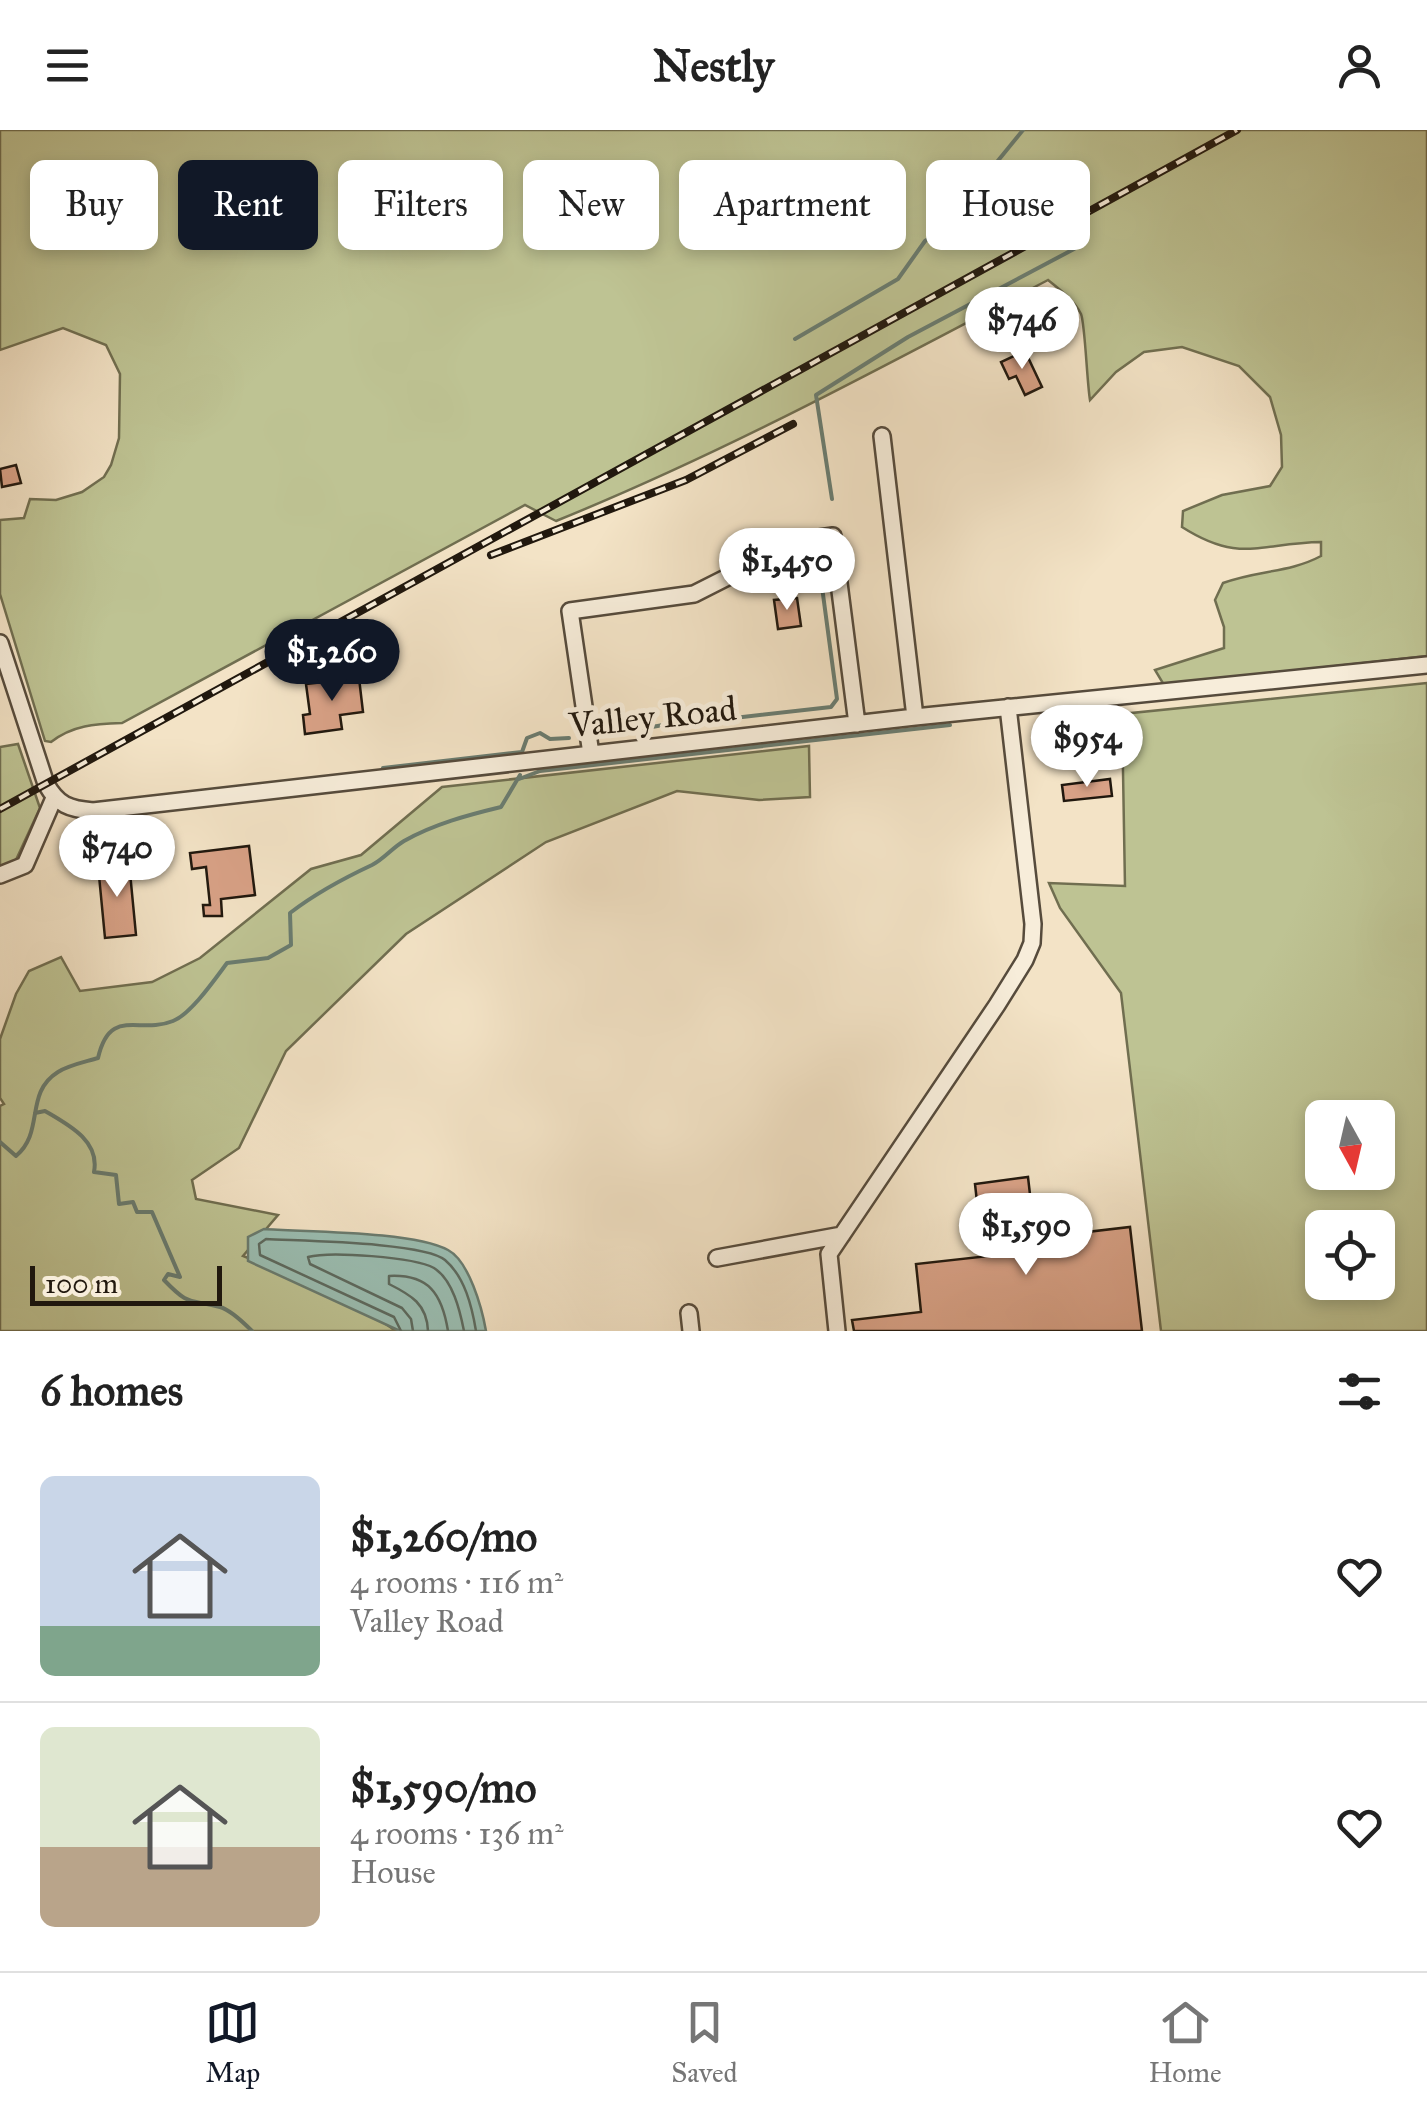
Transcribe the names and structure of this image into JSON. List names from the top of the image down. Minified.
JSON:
{"streets":{"street":["Valley Road"]},"scale_bar":"100 m","north":"bottom","page":{"header":"Nestly","chip":["Buy","Rent","Filters","New","Apartment","House"],"price":["$746","$1,450","$1,260","$954","$740","$1,590"],"scale":"100 m","heading":"6 homes","list":[{"name":"$1,260/mo","note":"4 rooms · 116 m² · Valley Road"},{"name":"$1,590/mo","note":"4 rooms · 136 m² · House"}],"tabs":["Map","Saved","Home"]}}
